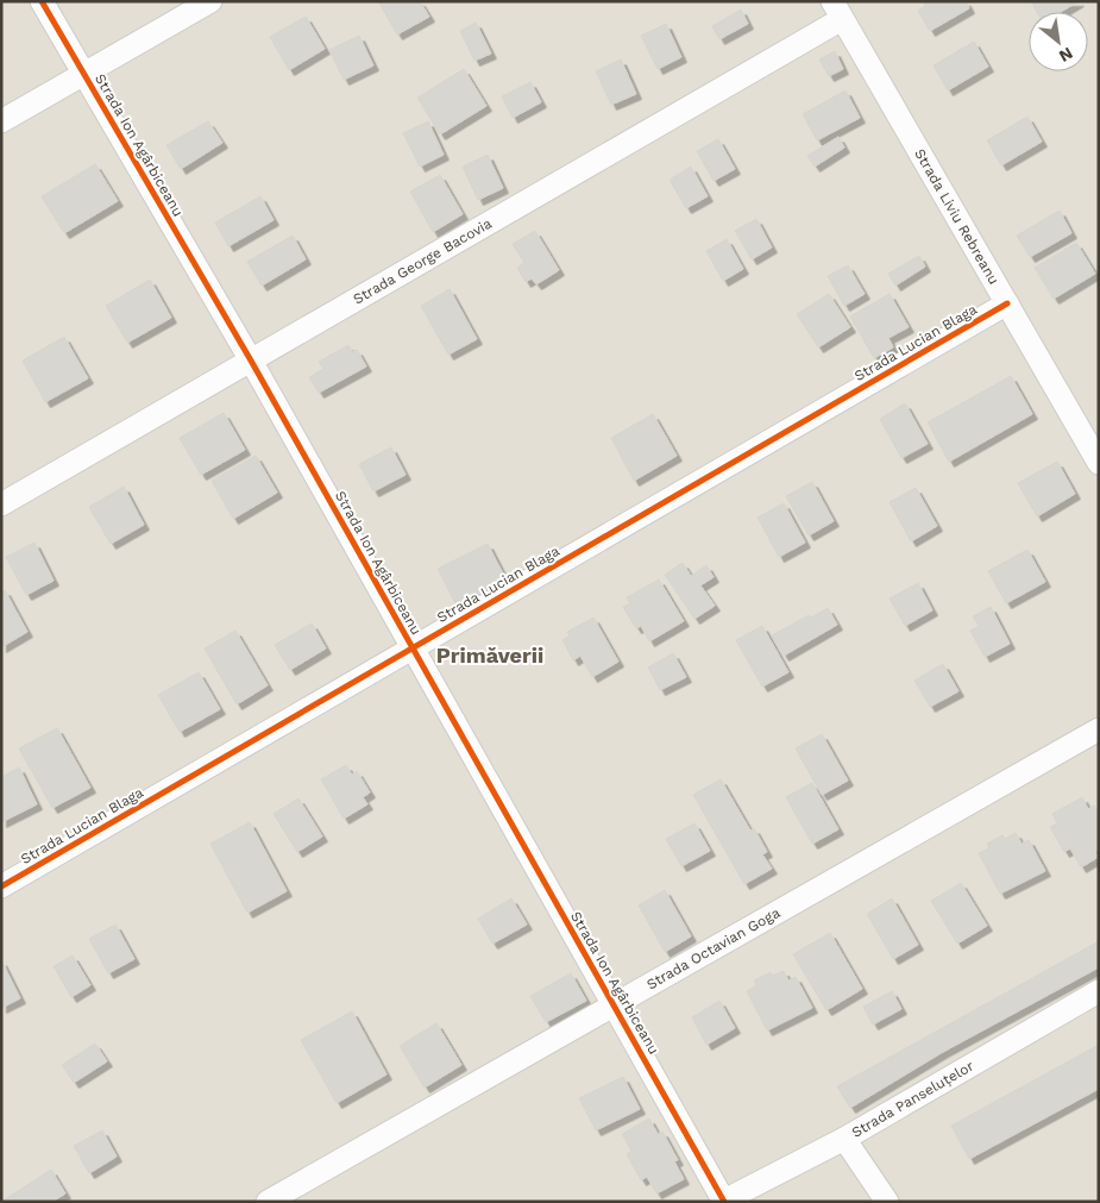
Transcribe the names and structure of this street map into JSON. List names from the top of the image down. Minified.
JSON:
{"streets":{"street":["Strada Ion Agârbiceanu","Strada Liviu Rebreanu","Strada George Bacovia","Strada Lucian Blaga","Strada Octavian Goga","Strada Panseluțelor"]},"crossings":[["Strada Ion Agârbiceanu","Strada George Bacovia"],["Strada Ion Agârbiceanu","Strada Lucian Blaga"],["Strada Ion Agârbiceanu","Strada Octavian Goga"],["Strada Ion Agârbiceanu","Strada Panseluțelor"],["Strada Liviu Rebreanu","Strada George Bacovia"],["Strada Liviu Rebreanu","Strada Lucian Blaga"]],"districts":["Primăverii"],"north":"bottom right"}
